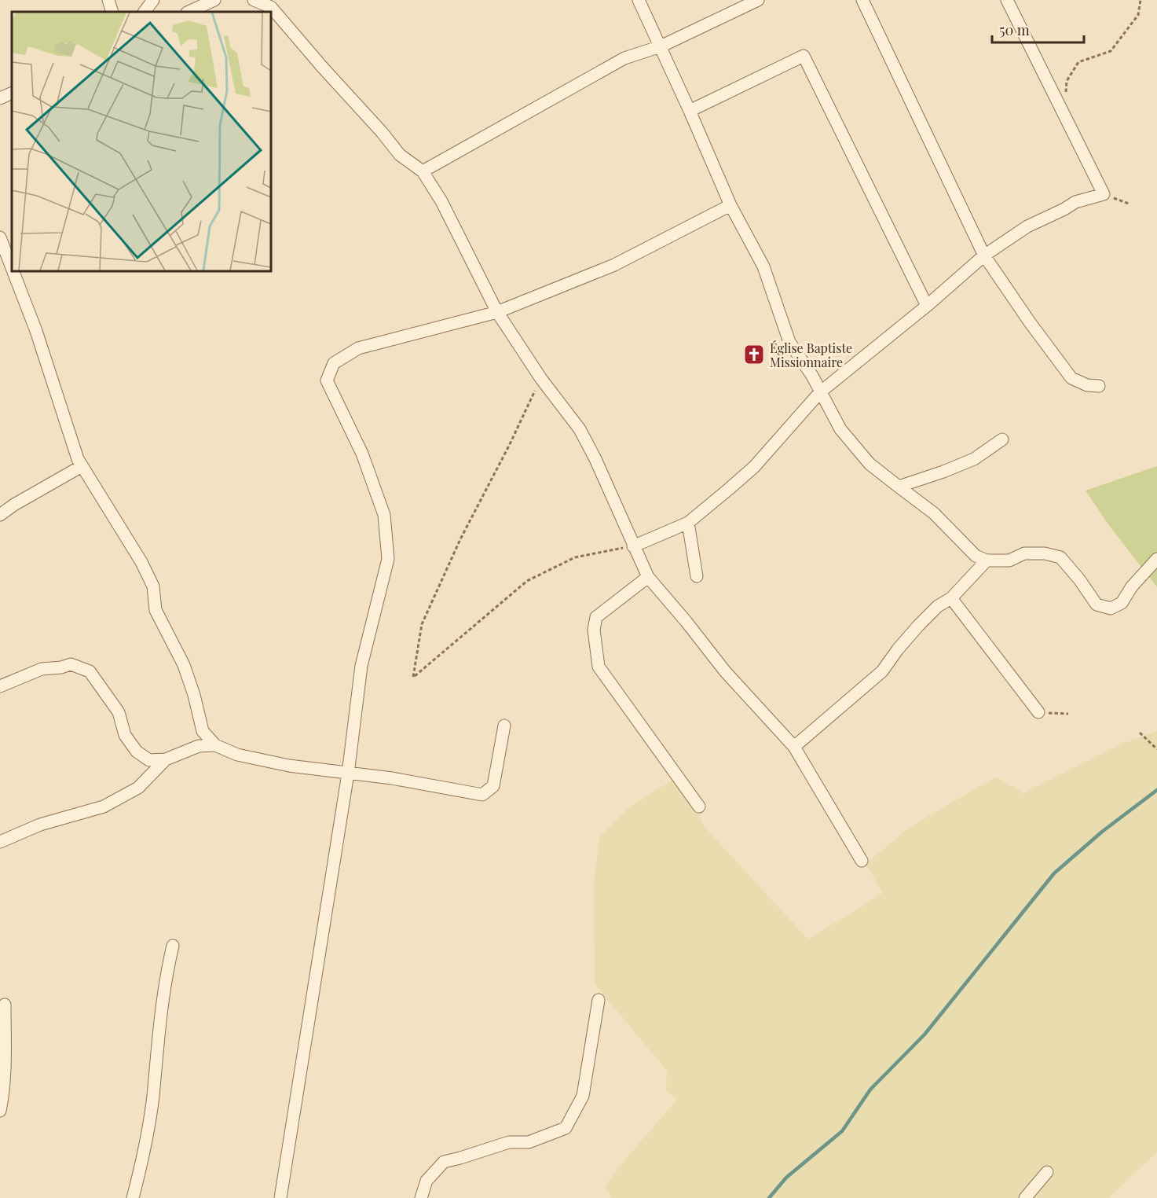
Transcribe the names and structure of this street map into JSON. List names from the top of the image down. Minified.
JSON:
{"places":{"church":["Église Baptiste Missionnaire"]},"scale_bar":"50 m"}
